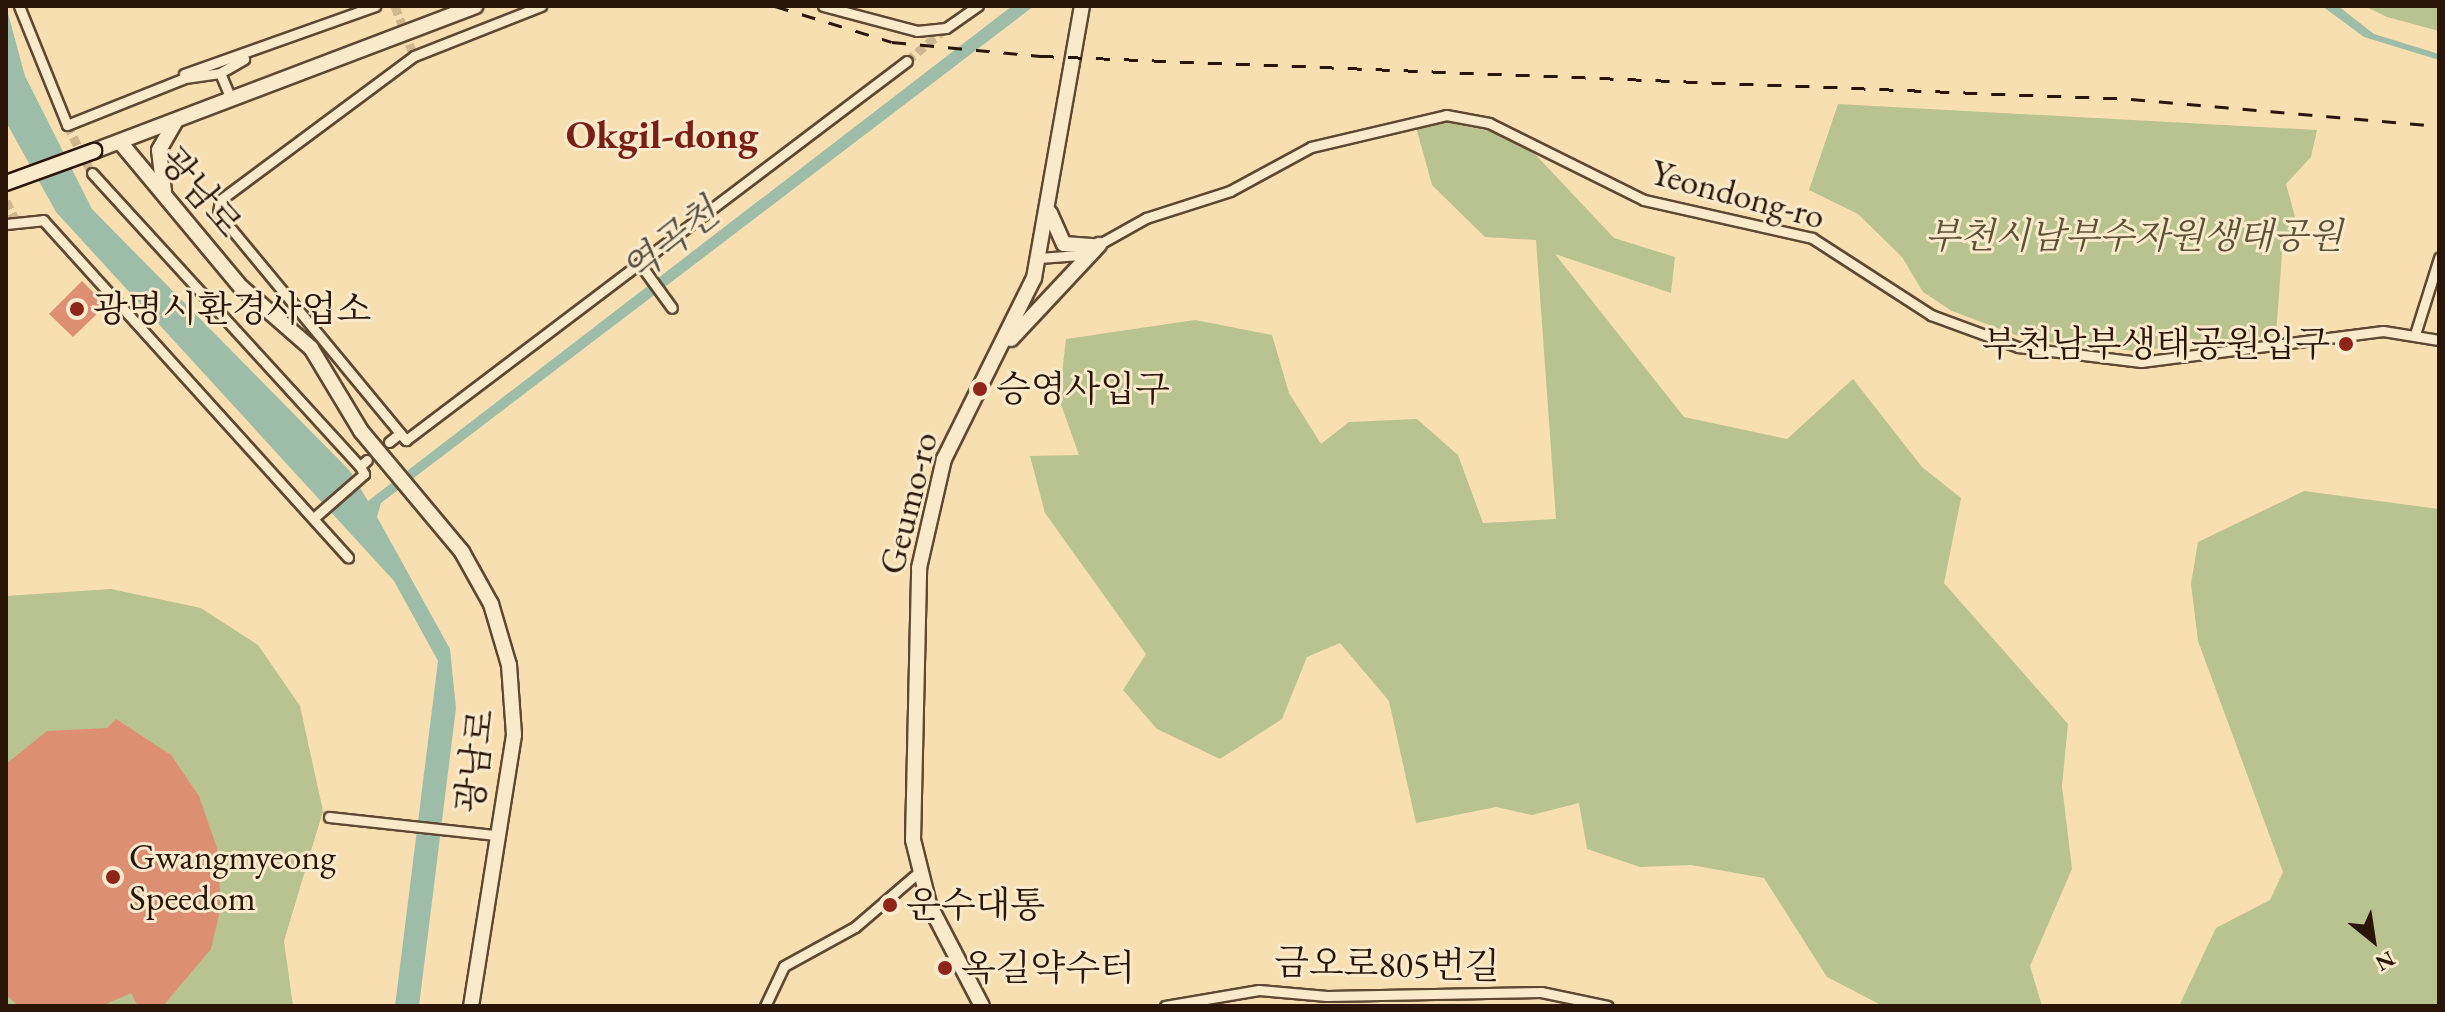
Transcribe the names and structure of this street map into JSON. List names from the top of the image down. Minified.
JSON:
{"streets":{"main road":["광남로","Geumo-ro"],"street":["Yeondong-ro","금오로805번길"]},"crossings":[["Yeondong-ro","Geumo-ro"]],"districts":["Okgil-dong"],"water":["역곡천"],"parks":["부천시남부수자원생태공원"],"places":["광명시환경사업소","부천남부생태공원입구","승영사입구","Gwangmyeong Speedom","운수대통","옥길약수터"],"north":"bottom right"}
